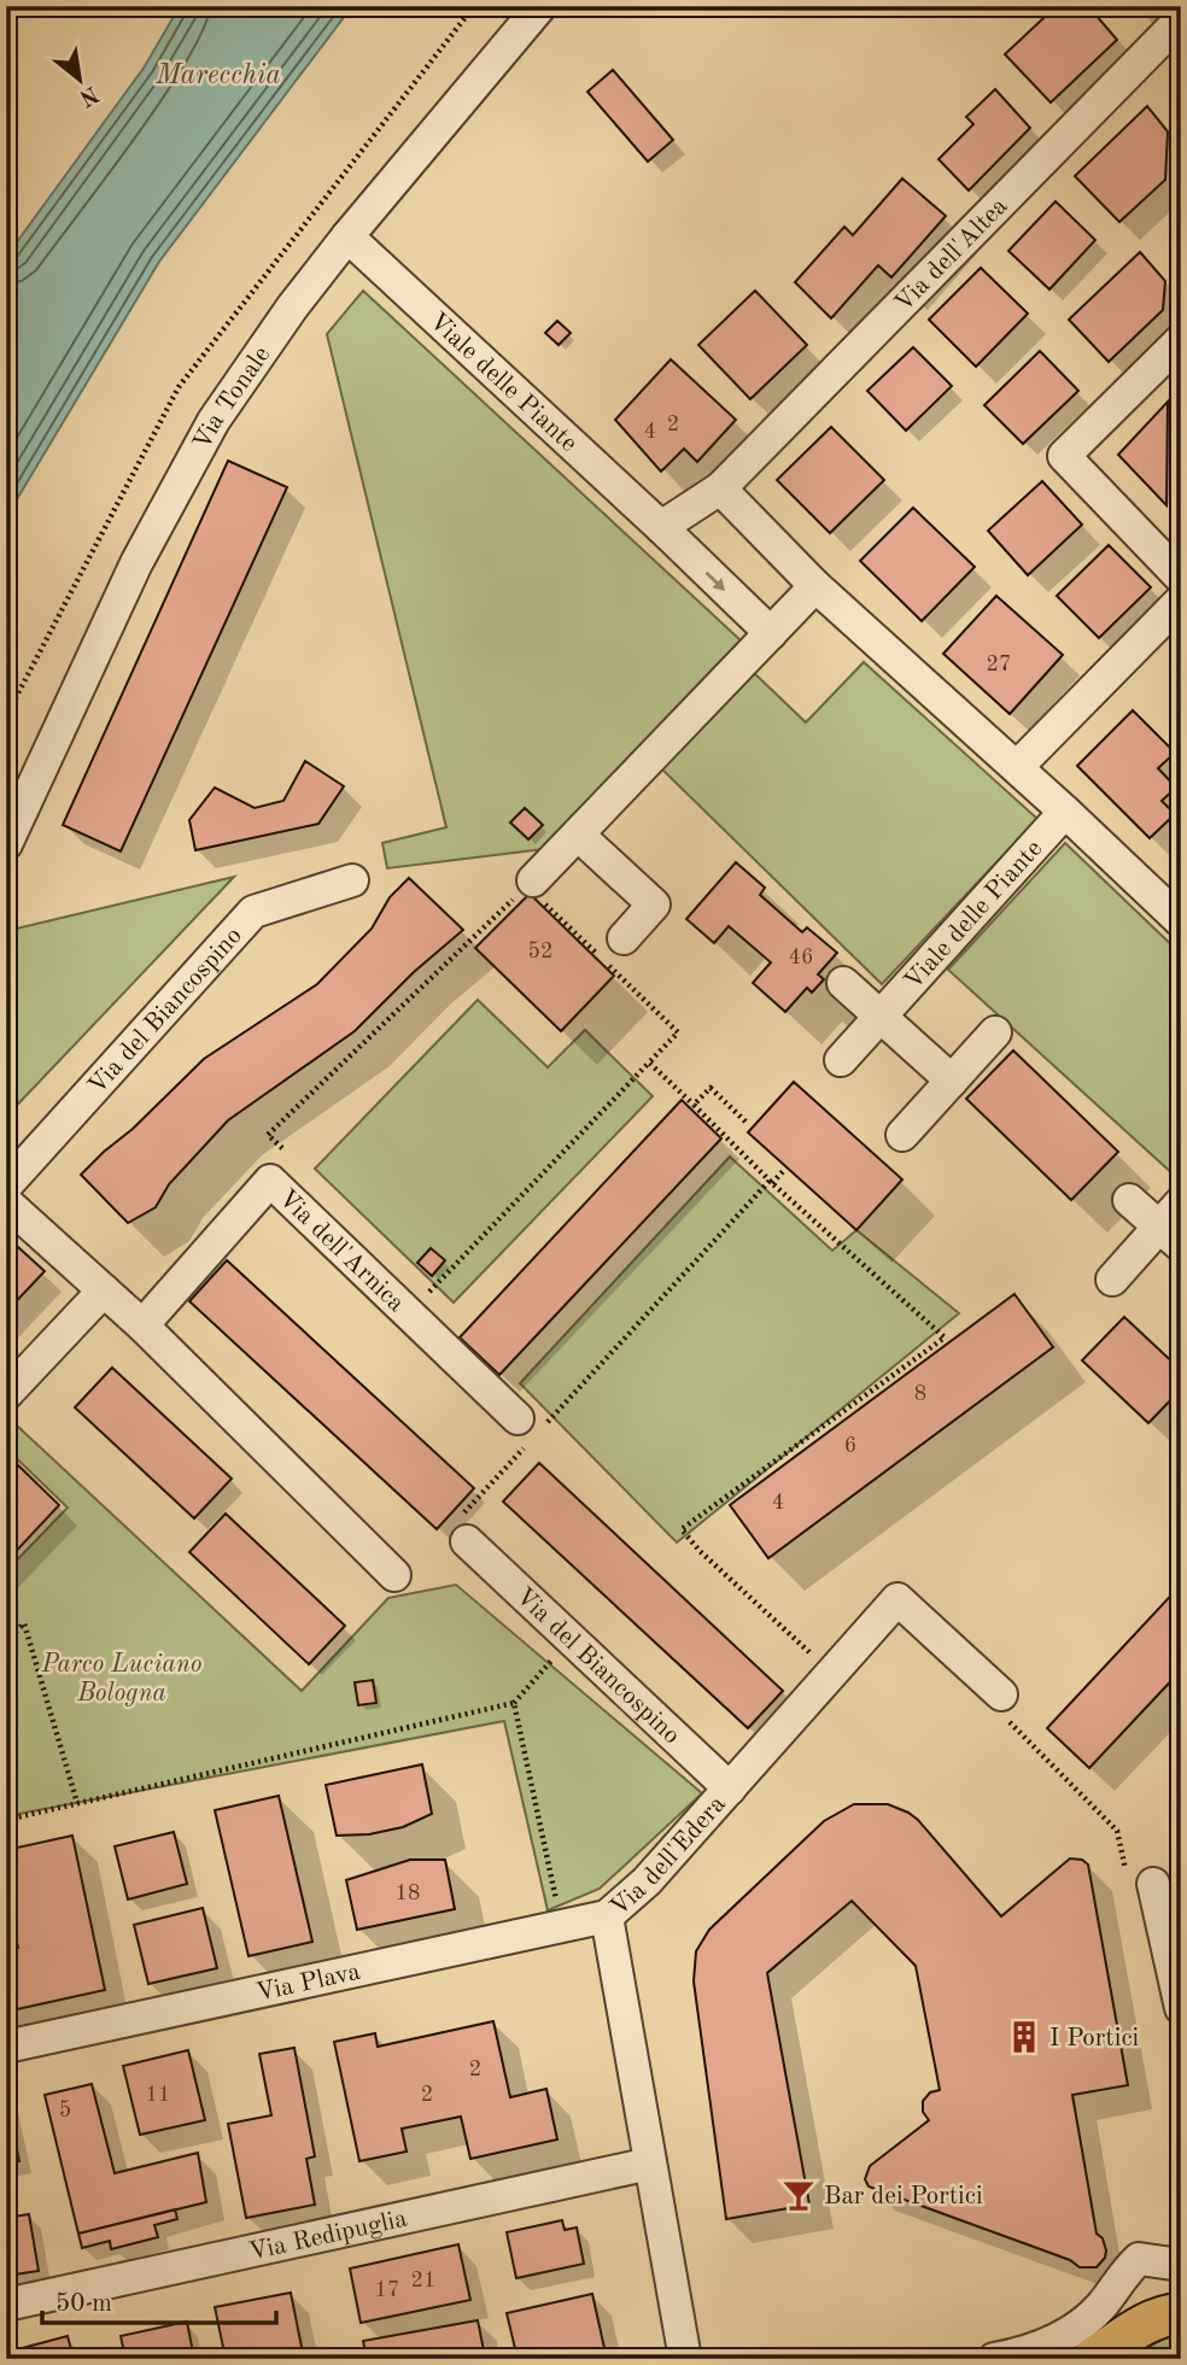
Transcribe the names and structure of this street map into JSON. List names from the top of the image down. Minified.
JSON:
{"streets":{"street":["Via dell'Altea","Viale delle Piante","Via Tonale","Via del Biancospino","Via dell'Arnica","Via dell'Edera","Via Plava","Via Redipuglia"]},"crossings":[["Viale delle Piante","Via Tonale"],["Via del Biancospino","Via dell'Edera"],["Via dell'Edera","Via Plava"],["Via dell'Edera","Via Redipuglia"]],"water":["Marecchia"],"parks":["Parco Luciano Bologna"],"places":{"building":["I Portici"],"bar":["Bar dei Portici"]},"house_numbers":["2","4","27","52","46","8","6","4","18","2","11","2","5","21","17"],"scale_bar":"50 m","north":"bottom right"}
